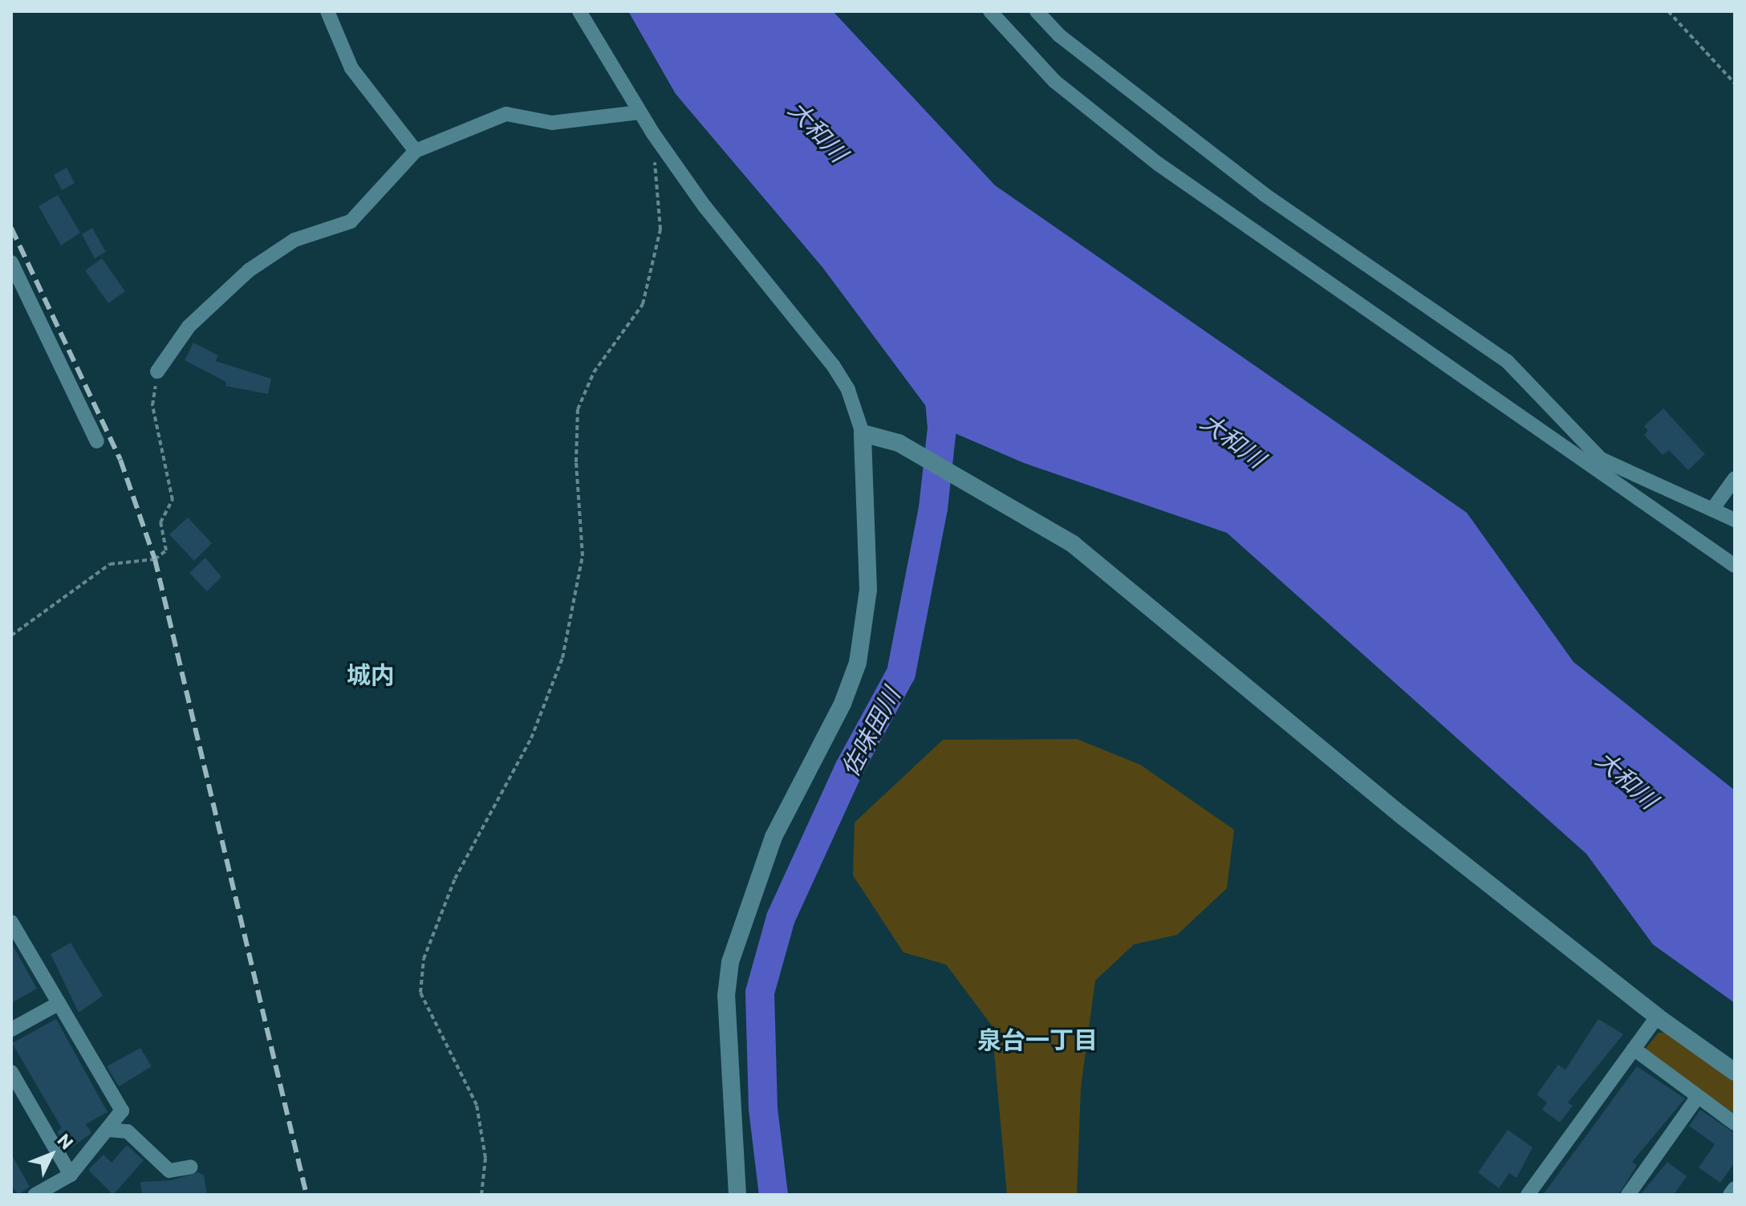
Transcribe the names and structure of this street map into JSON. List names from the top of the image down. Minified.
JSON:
{"districts":["城内","泉台一丁目"],"water":["大和川","佐味田川"],"north":"top right"}
